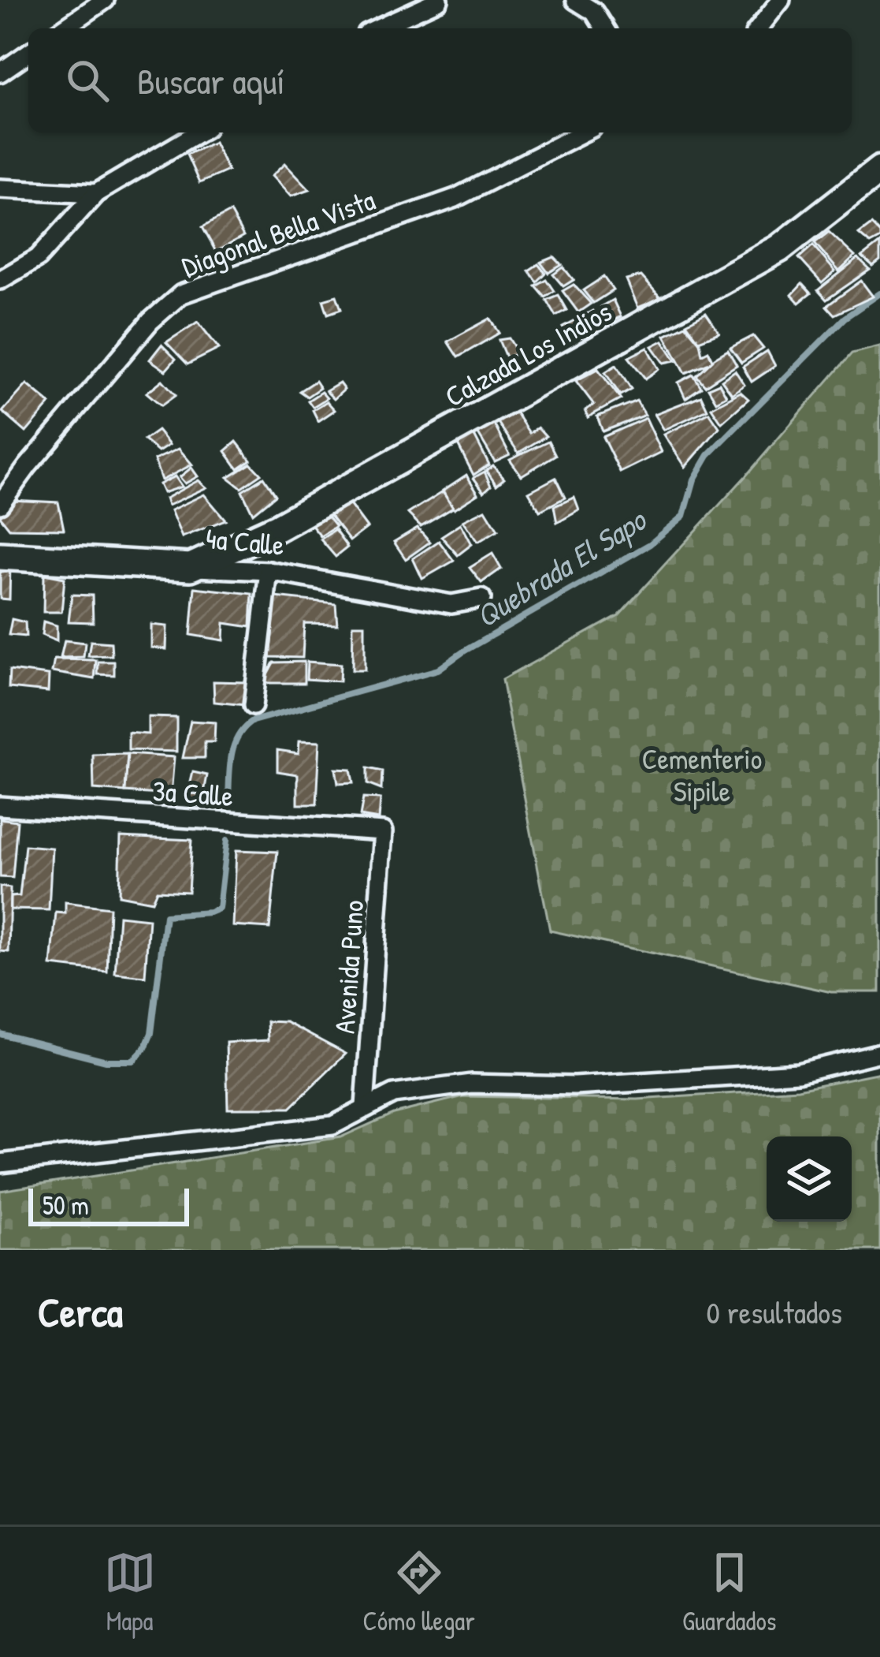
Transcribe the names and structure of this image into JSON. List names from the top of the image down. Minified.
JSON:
{"streets":{"street":["Diagonal Bella Vista","Calzada Los Indios","4a Calle","3a Calle","Avenida Puno"]},"crossings":[["Calzada Los Indios","4a Calle"],["3a Calle","Avenida Puno"]],"water":["Quebrada El Sapo"],"parks":["Cementerio Sipile"],"scale_bar":"50 m","page":{"search":"Buscar aquí","scale":"50 m","heading":["Cerca","0 resultados"],"nav":["Mapa","Cómo llegar","Guardados"]}}
